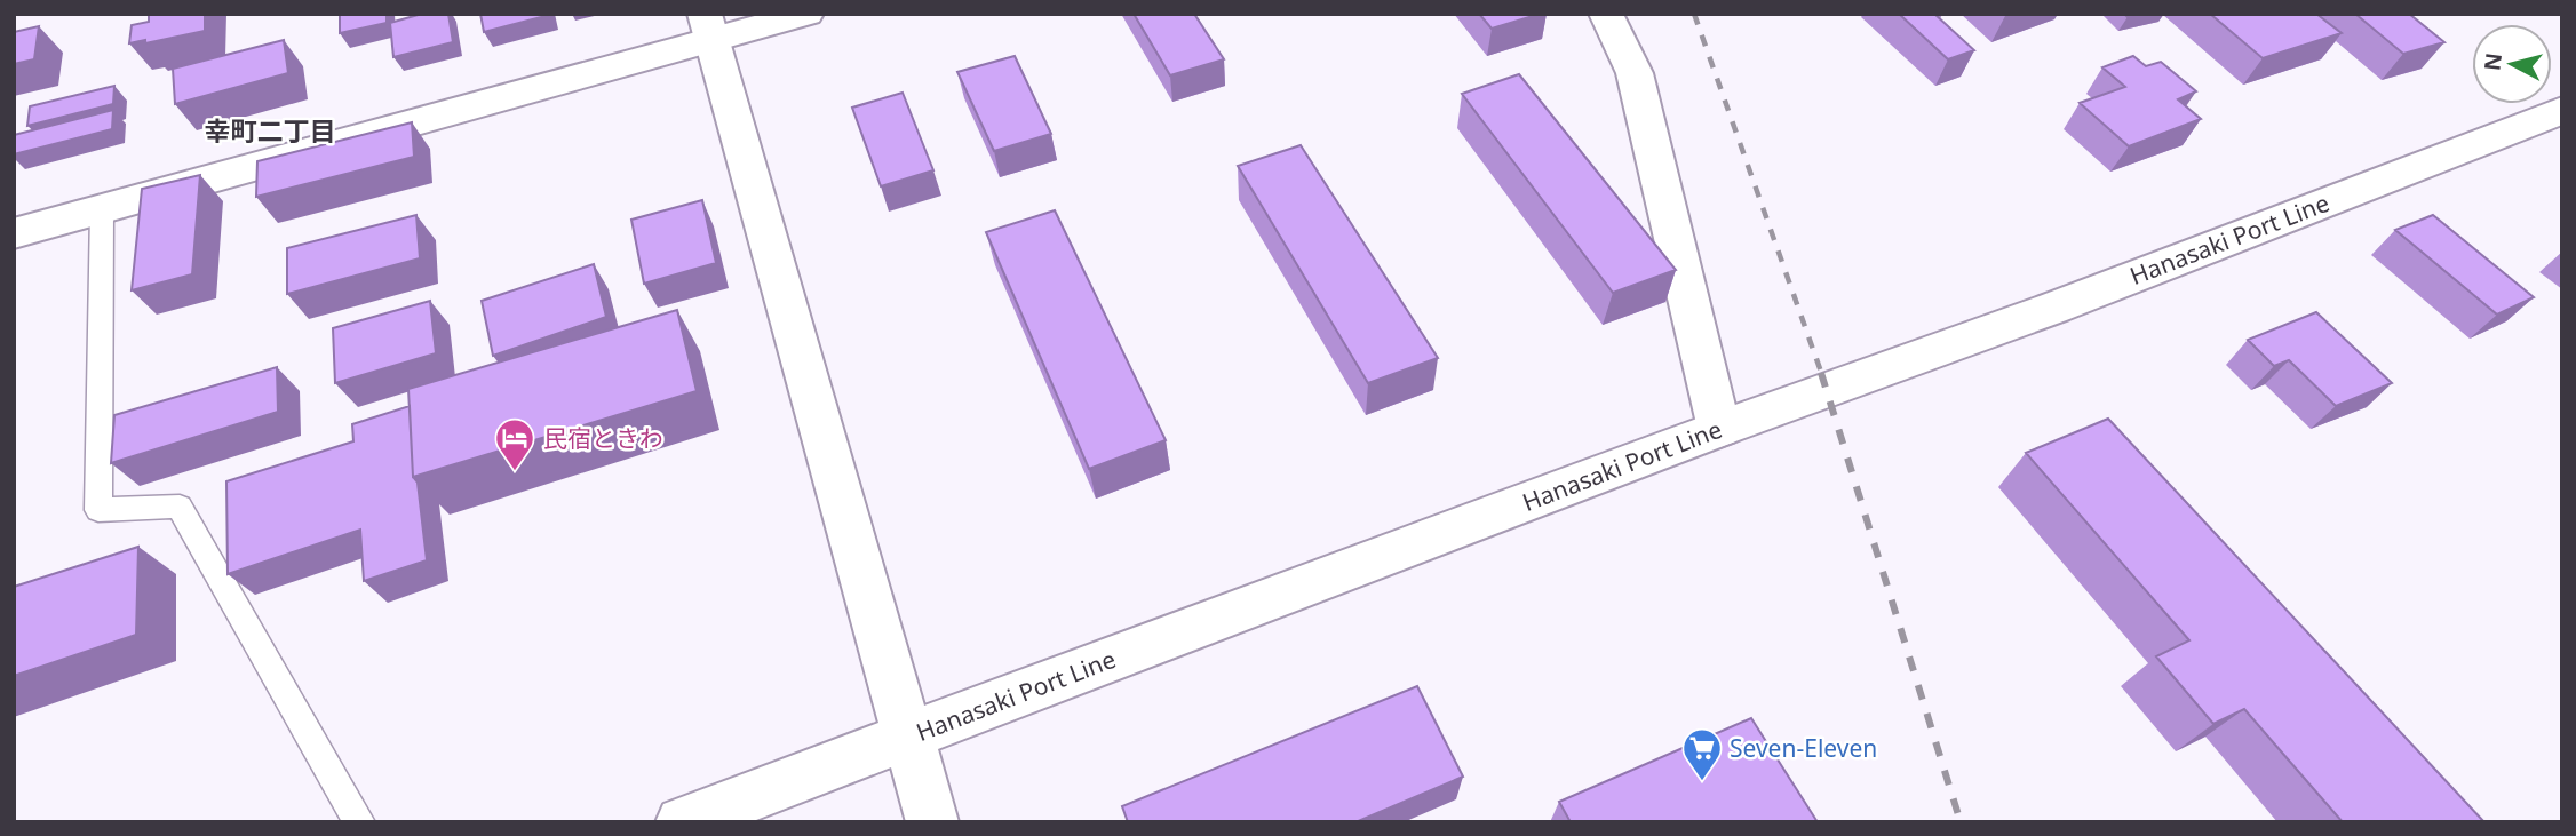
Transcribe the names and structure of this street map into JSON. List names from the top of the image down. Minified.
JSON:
{"streets":{"street":["Hanasaki Port Line"]},"districts":["幸町二丁目"],"places":{"hotel":["民宿ときわ"],"supermarket":["Seven-Eleven"]},"north":"left"}
